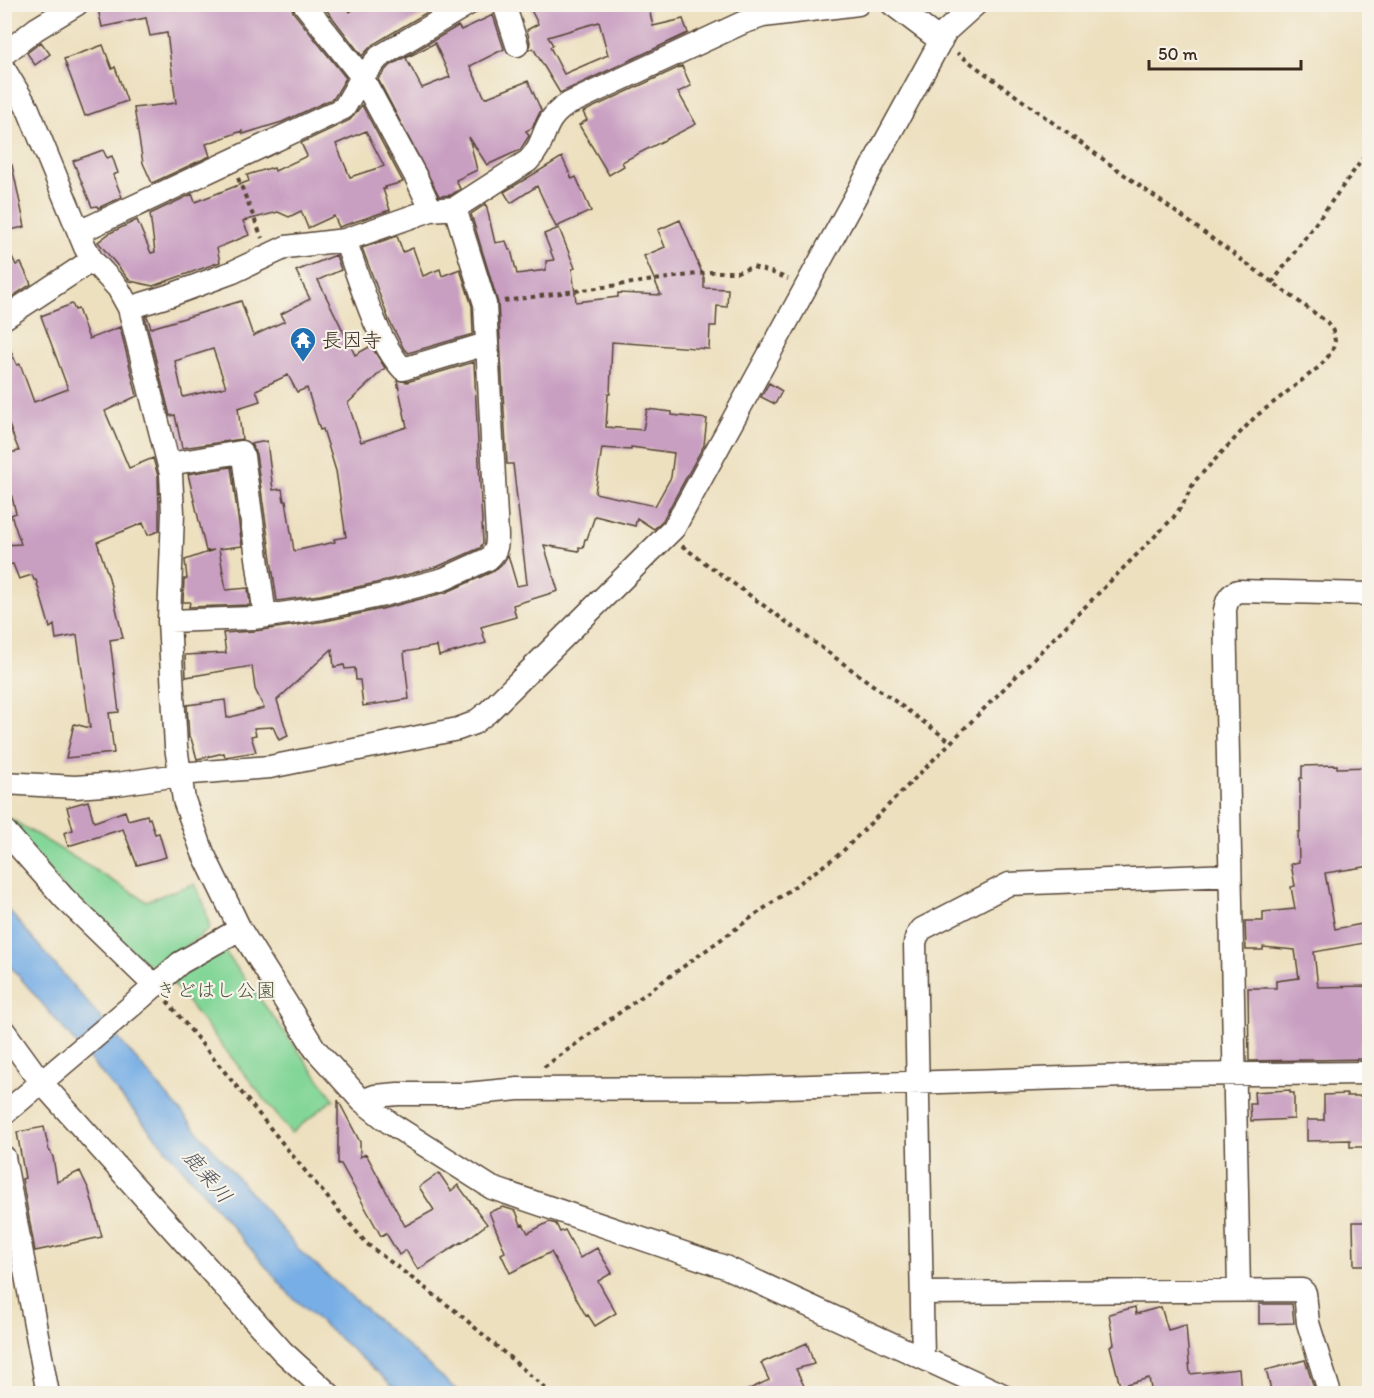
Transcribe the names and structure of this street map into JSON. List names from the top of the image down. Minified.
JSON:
{"water":["鹿乗川"],"parks":["きどはし公園"],"places":{"temple":["長因寺"]},"scale_bar":"50 m"}
